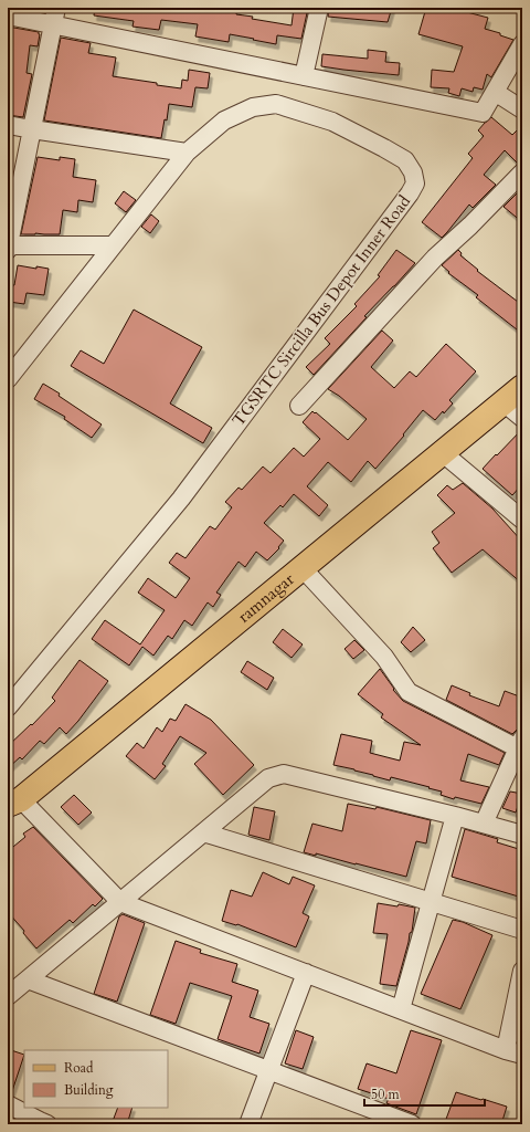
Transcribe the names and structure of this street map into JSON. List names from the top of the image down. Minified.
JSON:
{"streets":{"main road":["ramnagar"],"street":["TGSRTC Sircilla Bus Depot Inner Road"]},"legend":["Road","Building"],"scale_bar":"50 m"}
